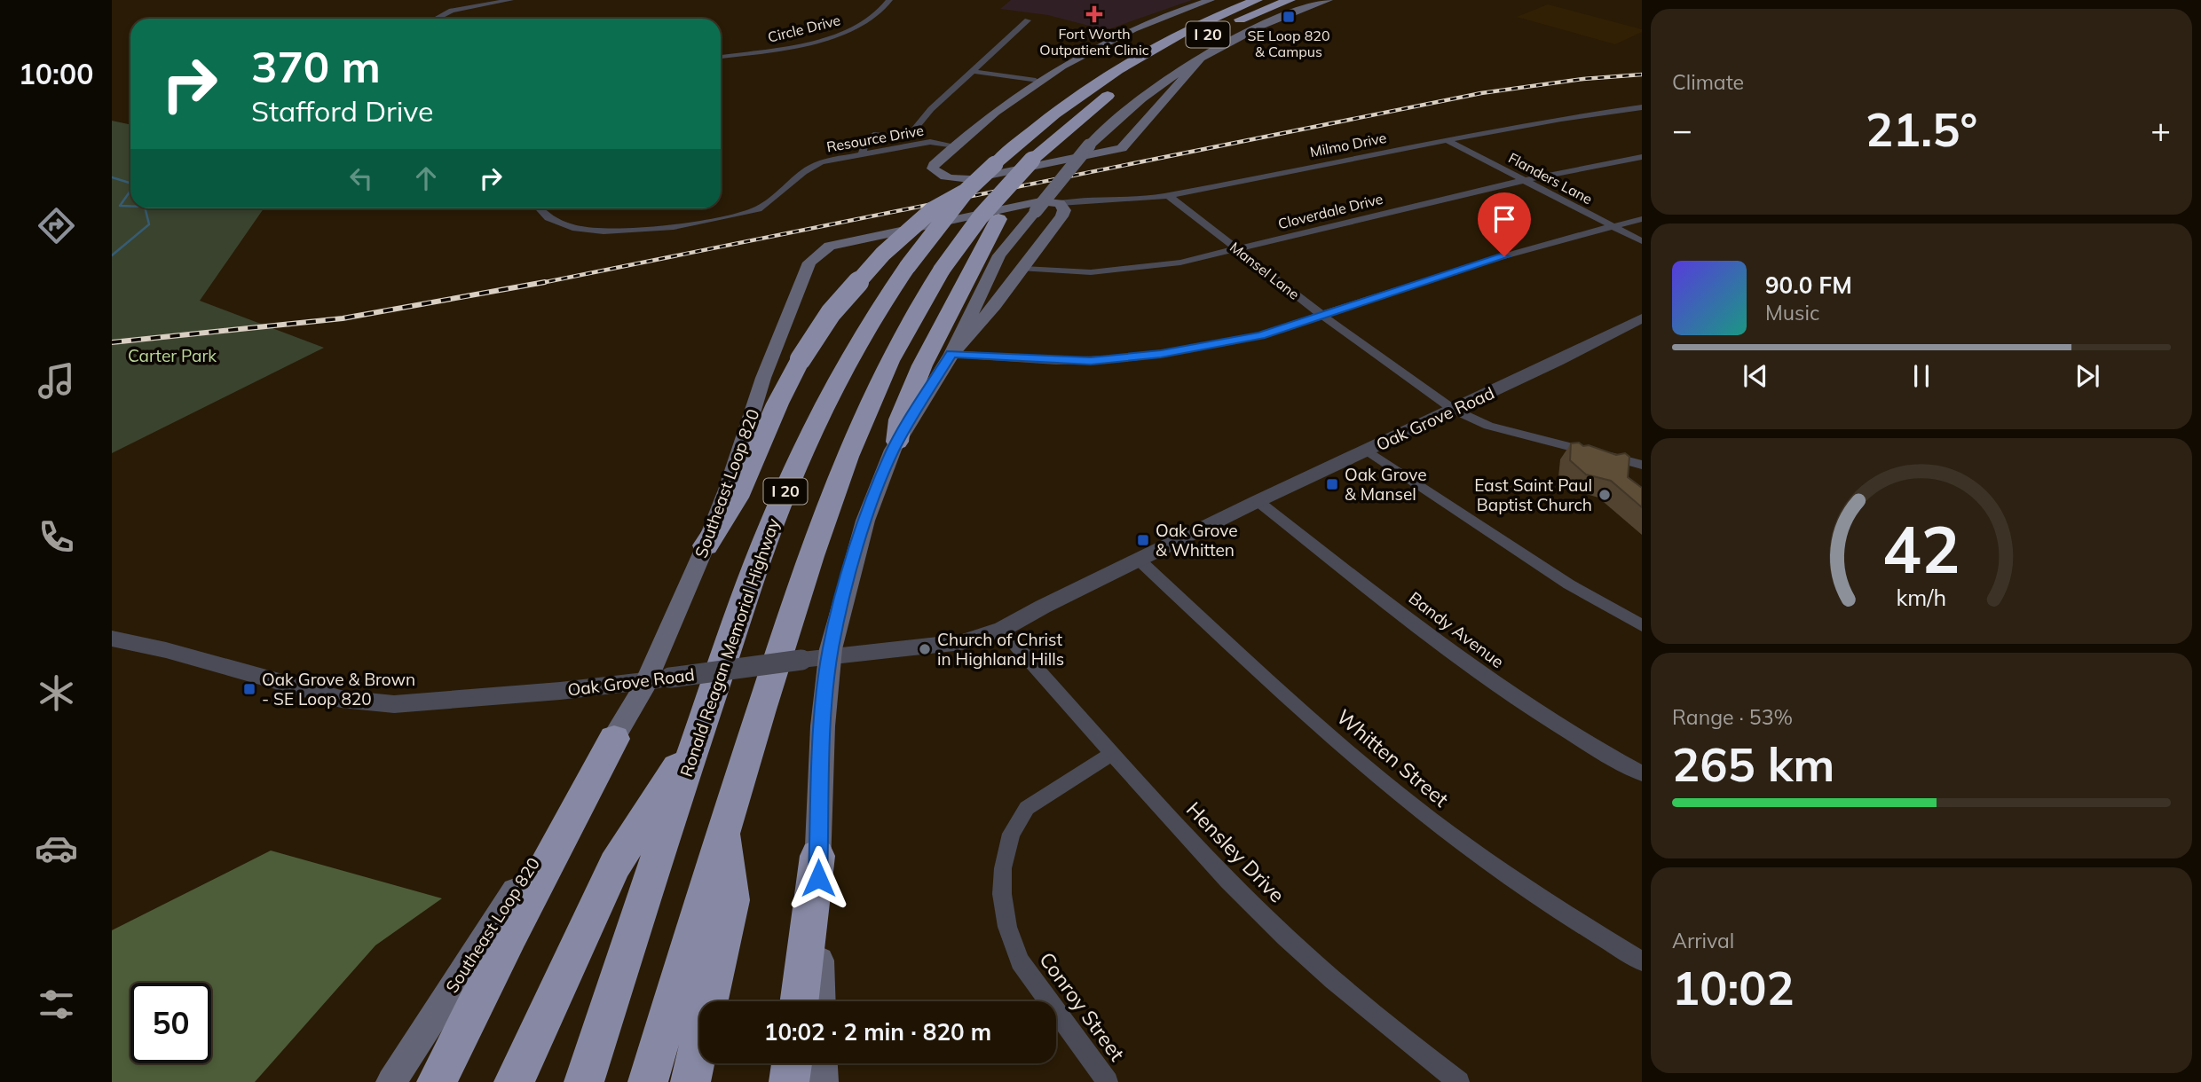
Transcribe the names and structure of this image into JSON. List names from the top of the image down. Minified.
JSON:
{"streets":{"highway":["I 20","Ronald Reagan Memorial Highway"],"main road":["Southeast Loop 820"],"street":["Circle Drive","Resource Drive","Milmo Drive","Flanders Lane","Cloverdale Drive","Mansel Lane","Oak Grove Road","Bandy Avenue","Whitten Street","Hensley Drive","Conroy Street"]},"crossings":[["Milmo Drive","Flanders Lane"],["Milmo Drive","Mansel Lane"],["Milmo Drive","Southeast Loop 820"],["Flanders Lane","Cloverdale Drive"],["Cloverdale Drive","Mansel Lane"],["Mansel Lane","Oak Grove Road"],["Oak Grove Road","Southeast Loop 820"],["Oak Grove Road","Bandy Avenue"],["Oak Grove Road","Whitten Street"],["Oak Grove Road","Hensley Drive"],["Hensley Drive","Conroy Street"]],"parks":["Carter Park"],"places":{"health":["Fort Worth Outpatient Clinic"],"transit":["SE Loop 820 & Campus","Oak Grove & Mansel","Oak Grove & Whitten","Oak Grove & Brown - SE Loop 820"],"other":["East Saint Paul Baptist Church","Church of Christ in Highland Hills"]},"page":{"tabs":"10:00","tile":["Climate",["Range · 53%","265 km"],["Arrival","10:02"]],"turn":["370 m","Stafford Drive"],"heat":["−","21.5°","+"],"song":["90.0 FM","Music"],"limit":"50","trip":"10:02 · 2 min · 820 m","gauge":["42","km/h"]}}
